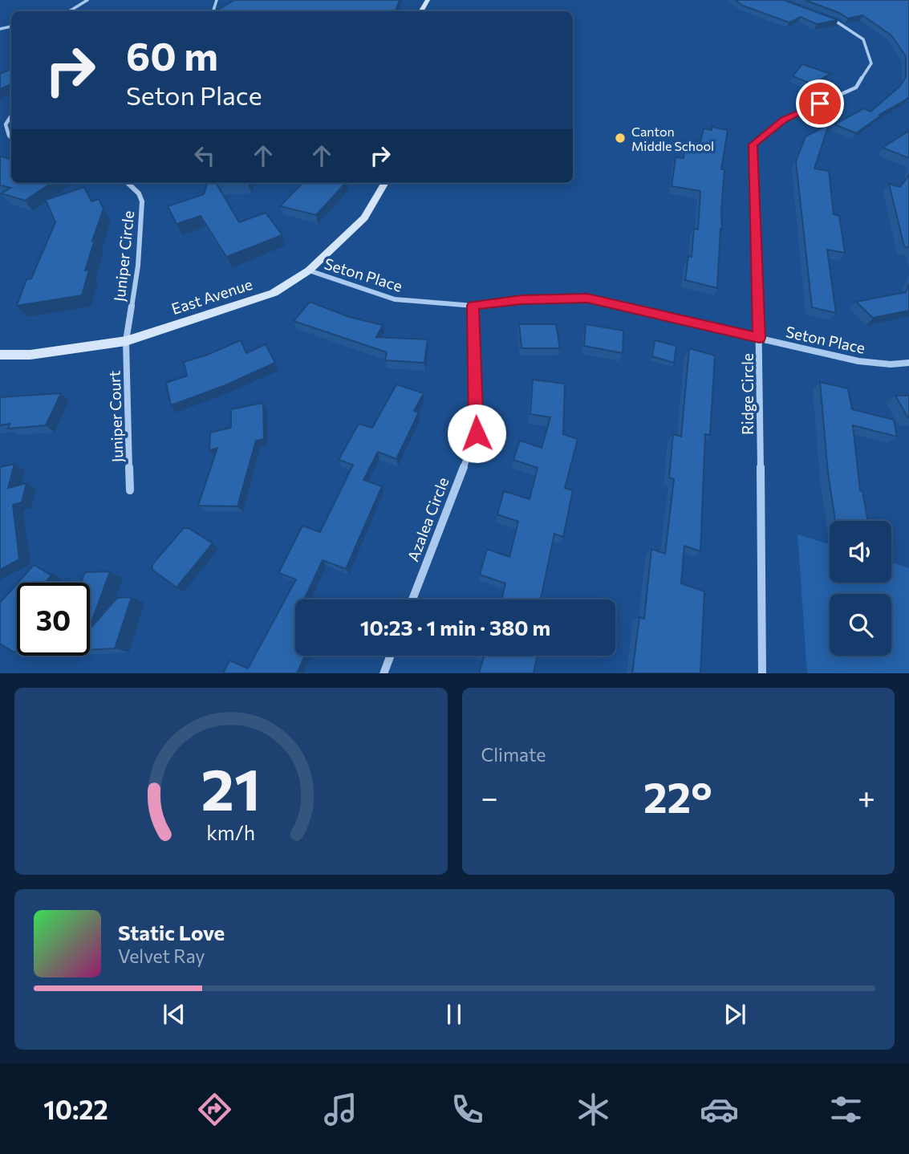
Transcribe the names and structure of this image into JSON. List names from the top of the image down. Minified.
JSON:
{"streets":{"street":["Juniper Circle","Seton Place","East Avenue","Ridge Circle","Juniper Court","Azalea Circle"]},"crossings":[["Juniper Circle","East Avenue"],["Juniper Circle","Juniper Court"],["Seton Place","East Avenue"],["Seton Place","Ridge Circle"],["Seton Place","Azalea Circle"],["East Avenue","Juniper Court"]],"places":["Canton Middle School"],"page":{"turn":["60 m","Seton Place"],"limit":"30","trip":"10:23 · 1 min · 380 m","tile":"Climate","heat":["−","22°","+"],"song":["Static Love","Velvet Ray"],"tabs":"10:22","gauge":["21","km/h"]}}
